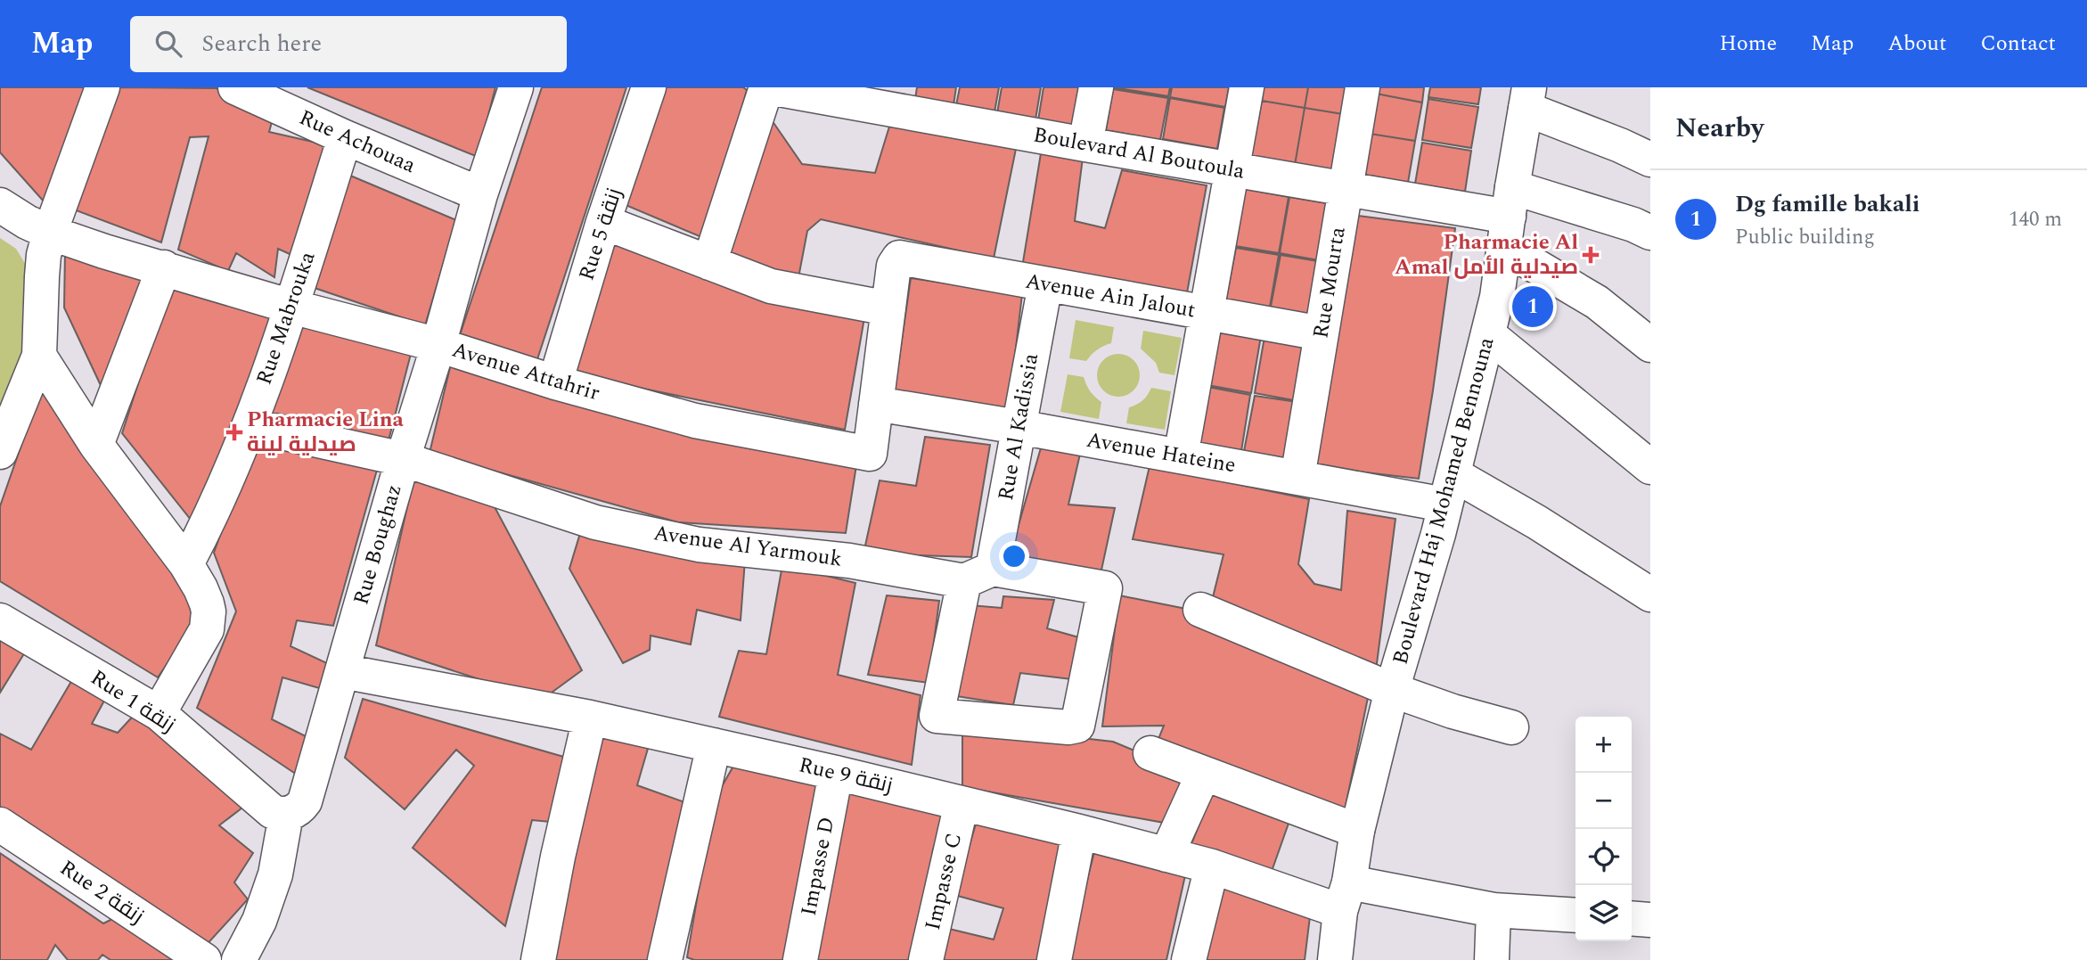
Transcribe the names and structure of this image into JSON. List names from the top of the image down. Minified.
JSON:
{"streets":{"street":["Rue Achouaa","Boulevard Al Boutoula","Rue 5 زنقة","Rue Mourta","Avenue Ain Jalout","Rue Mabrouka","Avenue Attahrir","Rue Al Kadissia","Avenue Hateine","Boulevard Haj Mohamed Bennouna","Rue Boughaz","Avenue Al Yarmouk","Rue 1 زنقة","Rue 9 زنقة","Impasse D","Impasse C","Rue 2 زنقة"]},"crossings":[["Rue Achouaa","Rue Mabrouka"],["Rue Achouaa","Rue Boughaz"],["Boulevard Al Boutoula","Rue Mourta"],["Boulevard Al Boutoula","Boulevard Haj Mohamed Bennouna"],["Rue 5 زنقة","Avenue Attahrir"],["Rue Mourta","Avenue Ain Jalout"],["Rue Mourta","Avenue Hateine"],["Avenue Ain Jalout","Avenue Attahrir"],["Avenue Ain Jalout","Rue Al Kadissia"],["Rue Mabrouka","Avenue Attahrir"],["Rue Mabrouka","Avenue Al Yarmouk"],["Avenue Attahrir","Avenue Hateine"],["Avenue Attahrir","Rue Boughaz"],["Rue Al Kadissia","Avenue Hateine"],["Rue Al Kadissia","Avenue Al Yarmouk"],["Avenue Hateine","Boulevard Haj Mohamed Bennouna"],["Boulevard Haj Mohamed Bennouna","Rue 9 زنقة"],["Rue Boughaz","Avenue Al Yarmouk"],["Rue Boughaz","Rue 1 زنقة"],["Rue Boughaz","Rue 9 زنقة"],["Rue 9 زنقة","Impasse D"],["Rue 9 زنقة","Impasse C"]],"places":{"health":["Pharmacie Al Amal صيدلية الأمل","Pharmacie Lina صيدلية لينة"]},"page":{"header":"Map","search":"Search here","nav":["Home","Map","About","Contact"],"heading":"Nearby","list":[{"mark":"1","name":"Dg famille bakali","note":"Public building","value":"140 m"}],"pins":"1","map_buttons":["+","−"]}}
